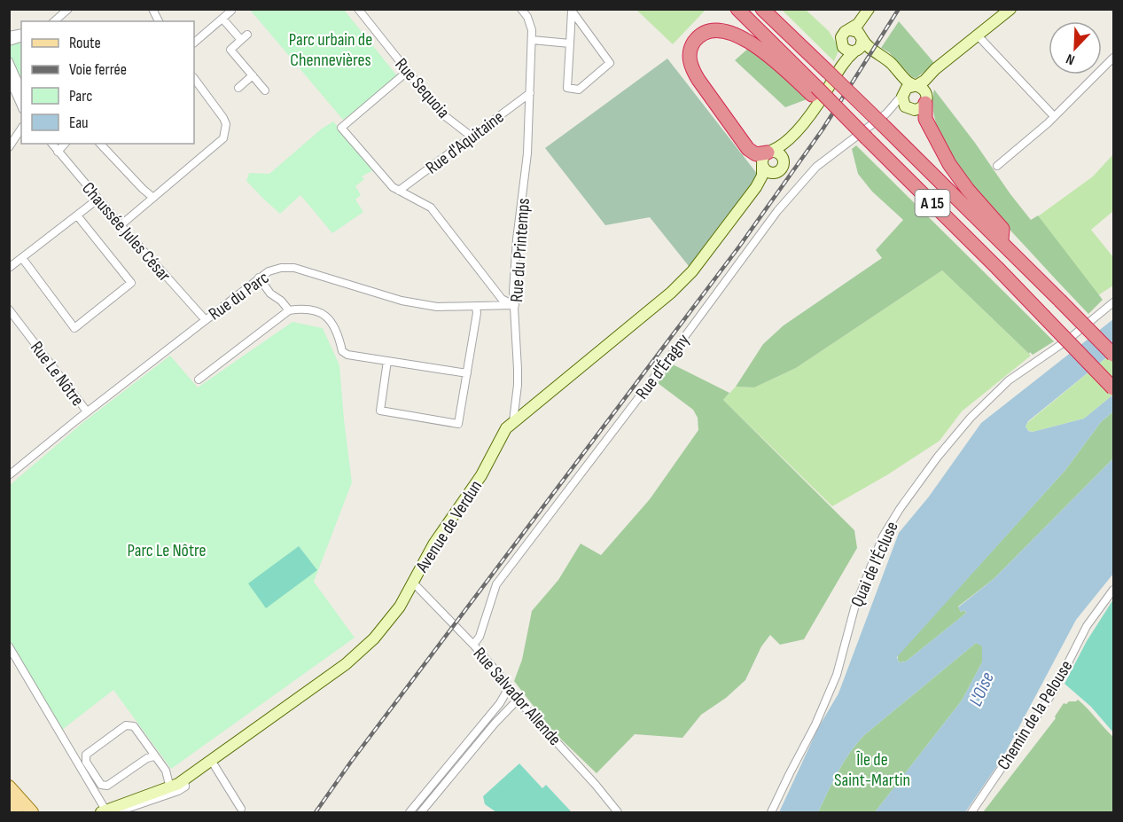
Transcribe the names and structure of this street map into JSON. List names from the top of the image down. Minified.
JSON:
{"streets":{"highway":["A 15"],"main road":["Avenue de Verdun"],"street":["Rue Sequoia","Rue d'Aquitaine","Chaussée Jules César","Rue du Printemps","Rue du Parc","Rue d'Éragny","Rue Le Nôtre","Quai de l'Écluse","Rue Salvador Allende","Chemin de la Pelouse"]},"crossings":[["Rue Sequoia","Rue d'Aquitaine"],["Rue d'Aquitaine","Rue du Printemps"],["A 15","Rue d'Éragny"],["Chaussée Jules César","Rue du Parc"],["Rue du Printemps","Rue du Parc"],["Rue du Printemps","Avenue de Verdun"],["Rue du Parc","Rue Le Nôtre"],["Rue d'Éragny","Rue Salvador Allende"],["Avenue de Verdun","Rue Salvador Allende"]],"water":["L'Oise"],"parks":["Parc urbain de Chennevières","Parc Le Nôtre","Île de Saint-Martin"],"legend":["Route","Voie ferrée","Parc","Eau"],"north":"bottom left"}
